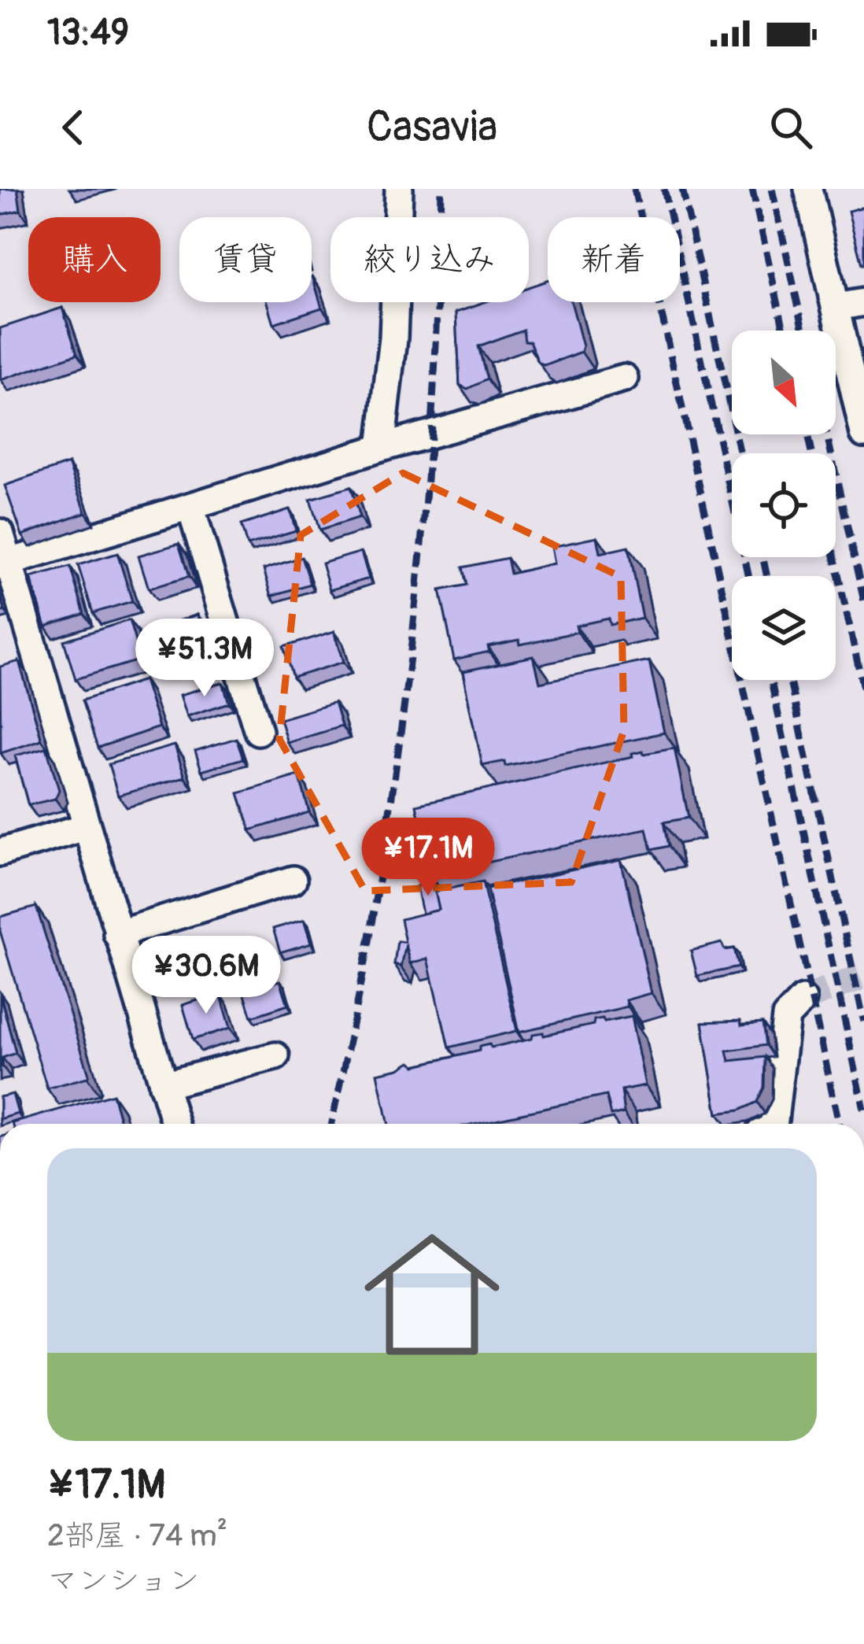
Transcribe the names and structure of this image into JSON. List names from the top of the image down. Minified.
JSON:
{"north":"bottom right","page":{"status":"13:49","header":"Casavia","chip":["購入","賃貸","絞り込み","新着"],"price":["¥51.3M","¥17.1M","¥30.6M"],"list":[{"name":"¥17.1M","note":"2部屋 · 74 m² · マンション"}]}}
